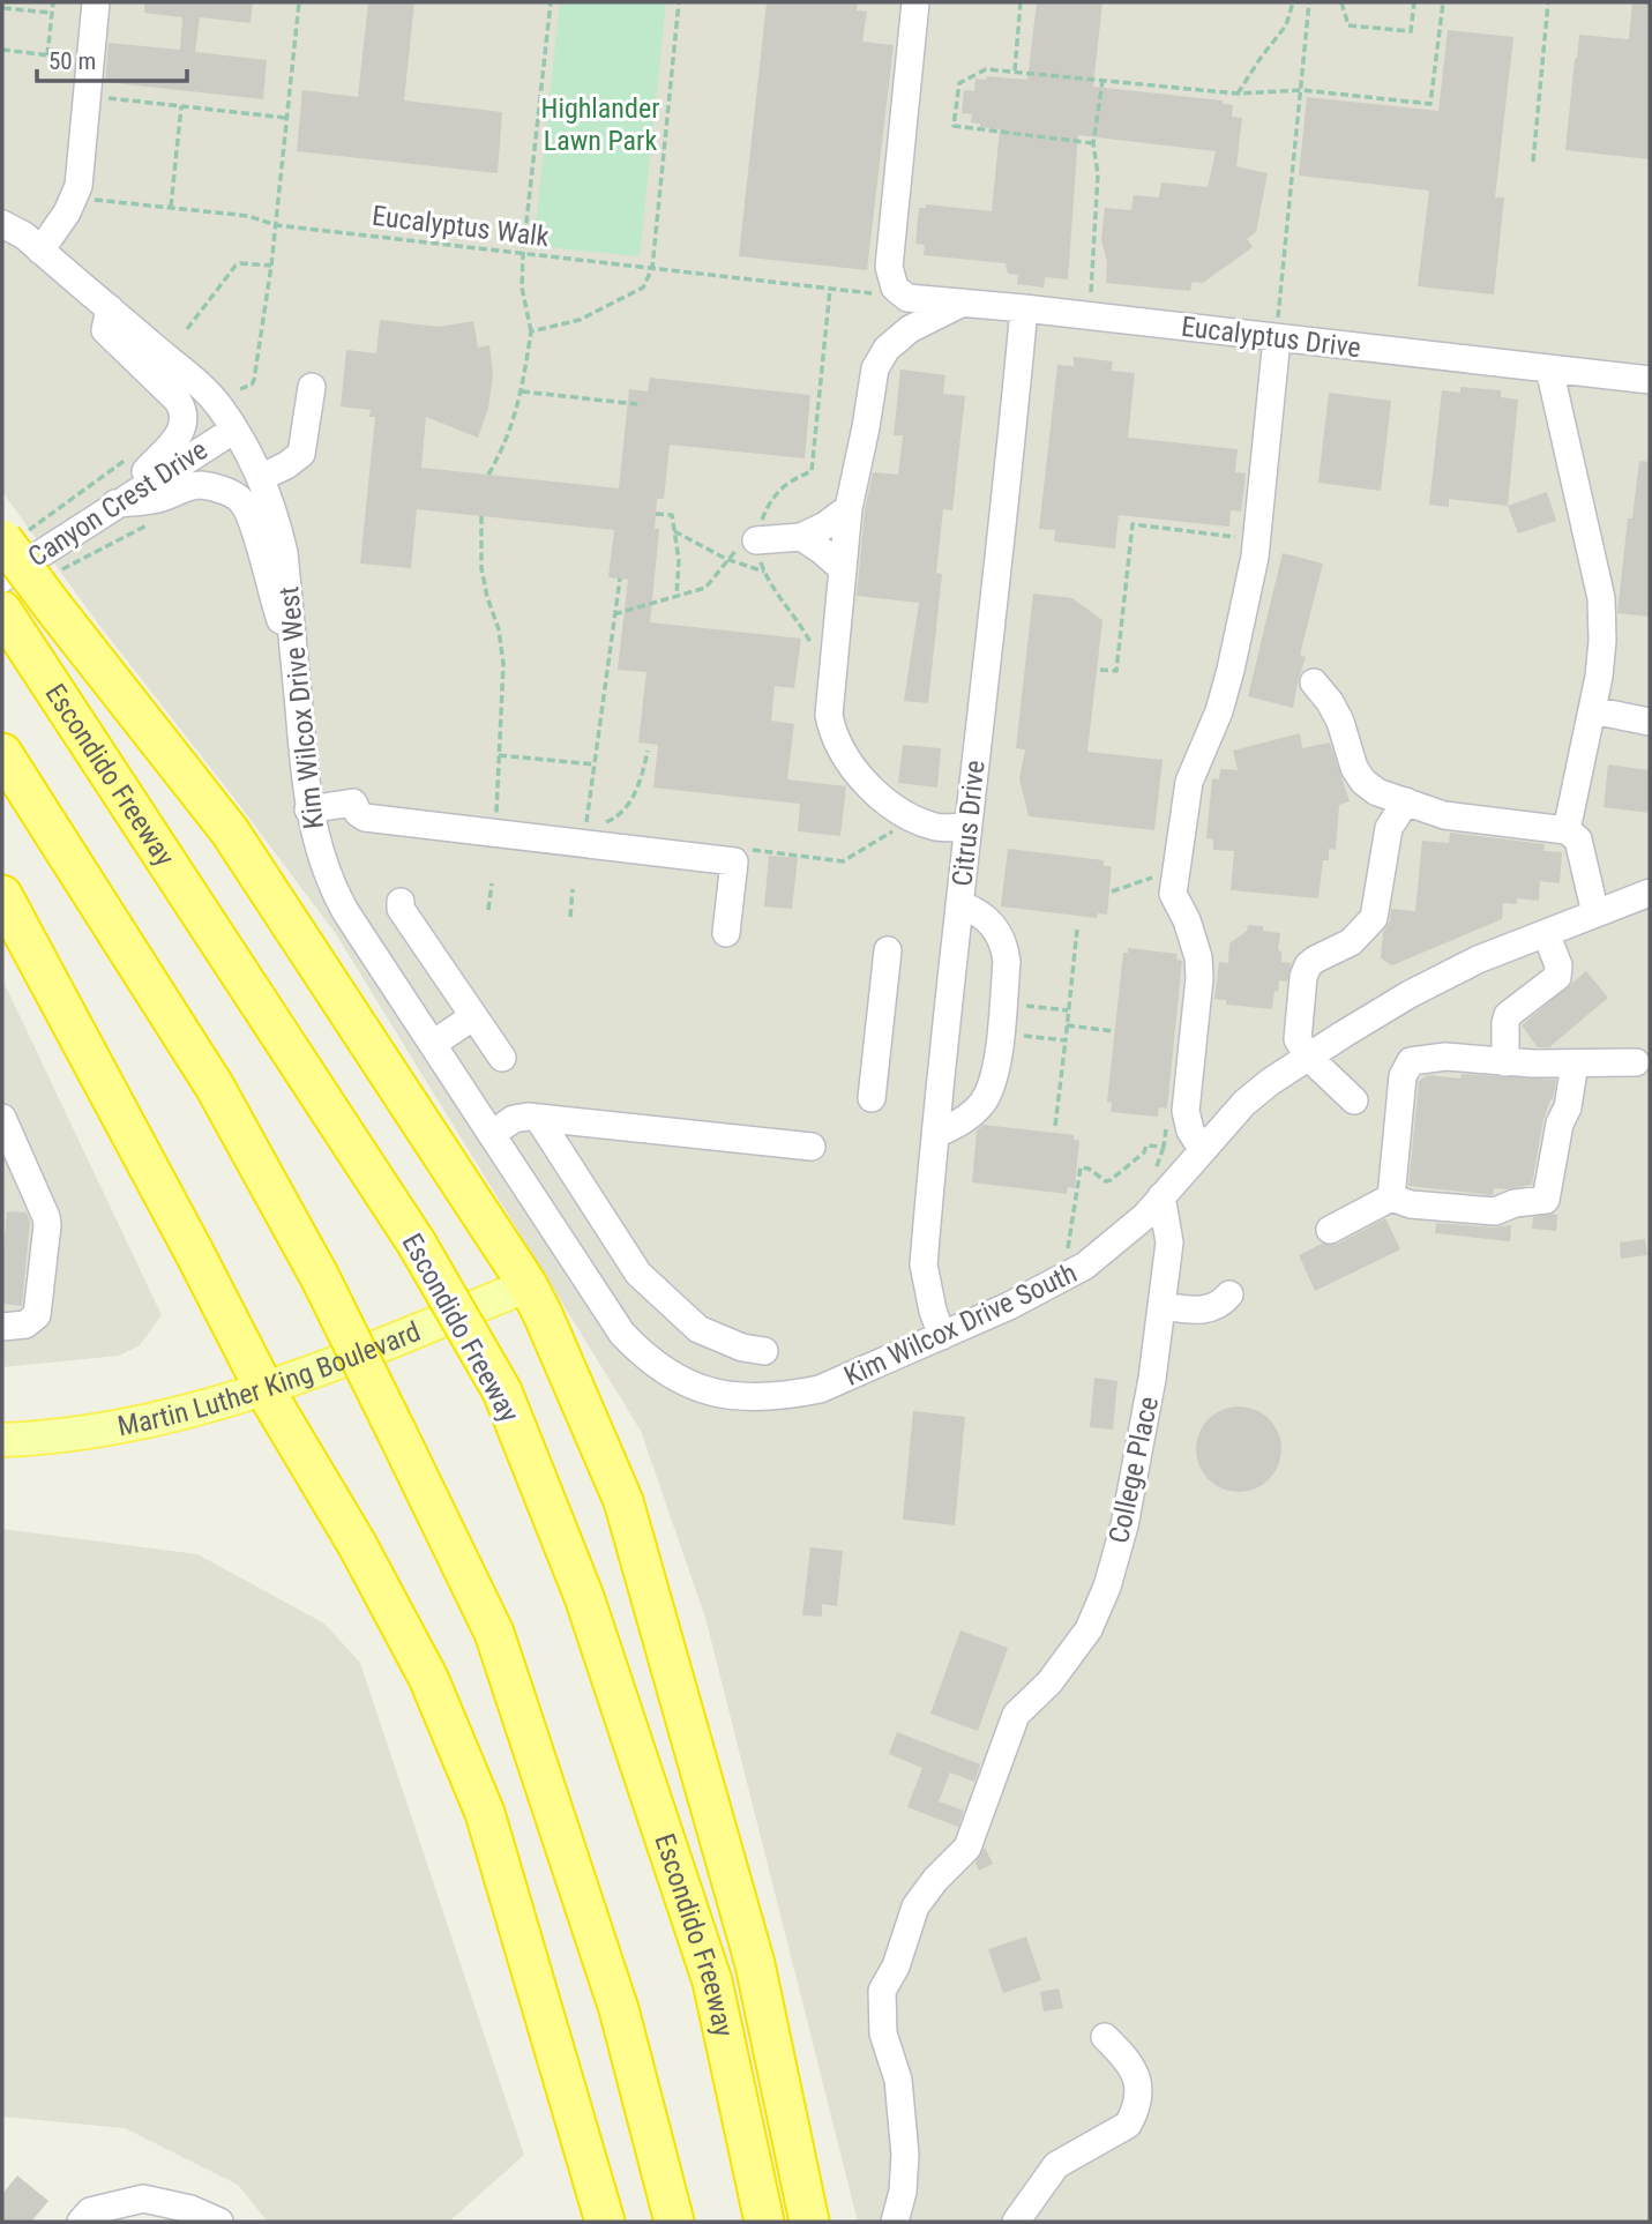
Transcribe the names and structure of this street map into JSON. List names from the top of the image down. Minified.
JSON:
{"streets":{"highway":["Escondido Freeway"],"main road":["Martin Luther King Boulevard"],"street":["Eucalyptus Drive","Canyon Crest Drive","Kim Wilcox Drive West","Citrus Drive","Kim Wilcox Drive South","College Place"],"path":["Eucalyptus Walk"]},"crossings":[["Eucalyptus Walk","Eucalyptus Drive"],["Eucalyptus Drive","Citrus Drive"],["Canyon Crest Drive","Kim Wilcox Drive West"],["Kim Wilcox Drive West","Kim Wilcox Drive South"],["Citrus Drive","Kim Wilcox Drive South"],["Kim Wilcox Drive South","College Place"]],"parks":["Highlander Lawn Park"],"scale_bar":"50 m"}
